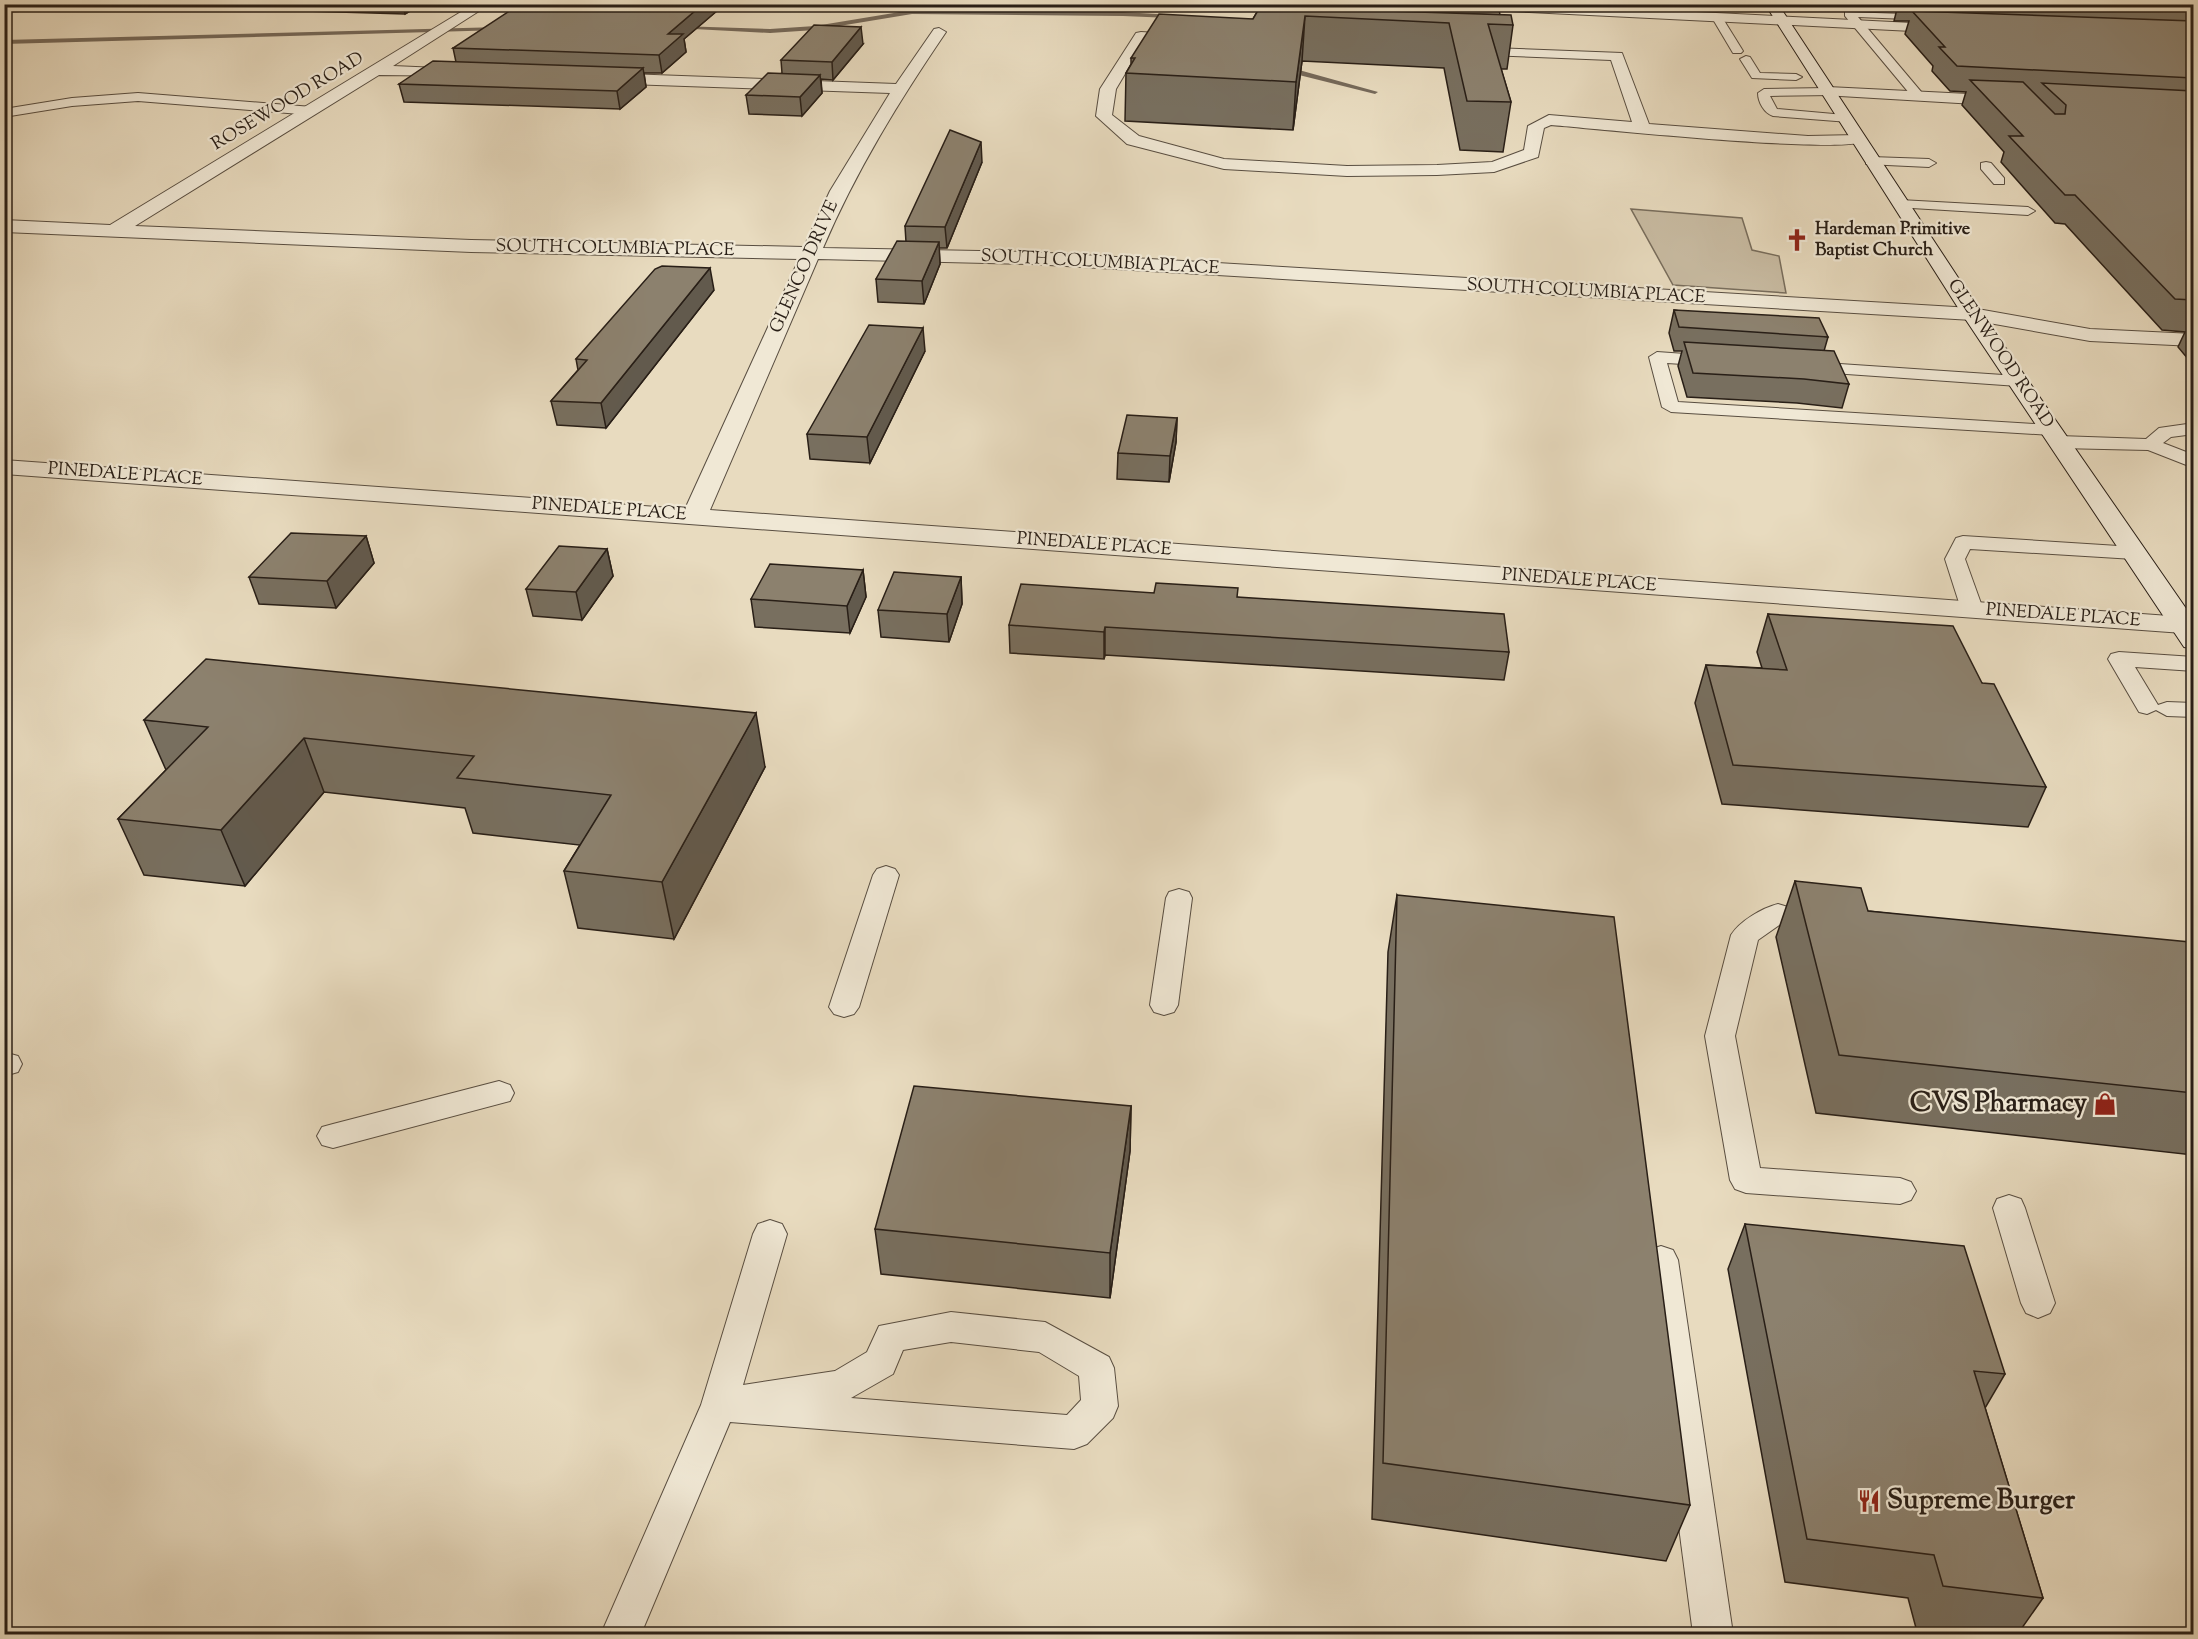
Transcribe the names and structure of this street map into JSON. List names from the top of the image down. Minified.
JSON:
{"streets":{"street":["ROSEWOOD ROAD","SOUTH COLUMBIA PLACE","GLENCO DRIVE","GLENWOOD ROAD","PINEDALE PLACE"]},"crossings":[["ROSEWOOD ROAD","SOUTH COLUMBIA PLACE"],["SOUTH COLUMBIA PLACE","GLENCO DRIVE"],["SOUTH COLUMBIA PLACE","GLENWOOD ROAD"],["GLENCO DRIVE","PINEDALE PLACE"],["GLENWOOD ROAD","PINEDALE PLACE"]],"places":{"church":["Hardeman Primitive Baptist Church"],"shop":["CVS Pharmacy"],"restaurant":["Supreme Burger"]}}
